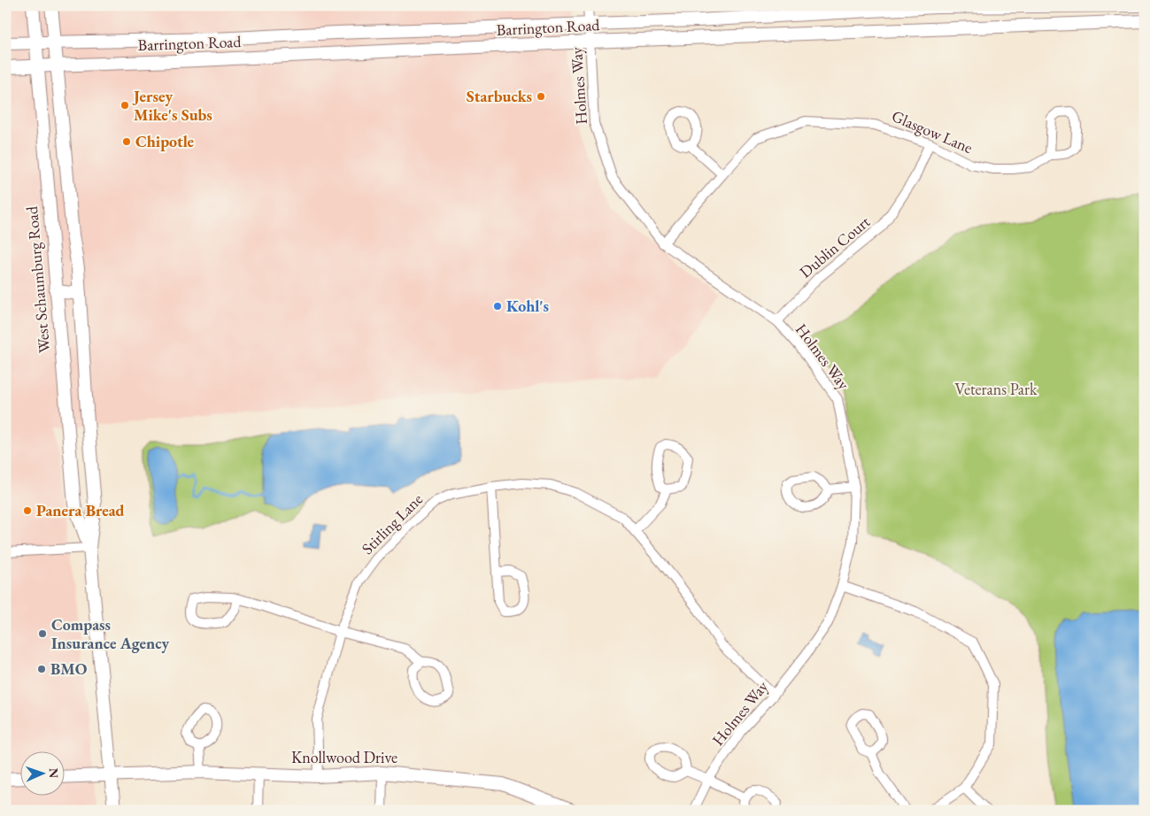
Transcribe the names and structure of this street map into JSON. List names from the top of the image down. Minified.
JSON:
{"streets":{"main road":["Barrington Road","West Schaumburg Road","Knollwood Drive"],"street":["Holmes Way","Glasgow Lane","Dublin Court","Stirling Lane"]},"crossings":[["Barrington Road","Holmes Way"],["Barrington Road","West Schaumburg Road"],["Holmes Way","Glasgow Lane"],["Holmes Way","Dublin Court"],["Holmes Way","Stirling Lane"],["Glasgow Lane","Dublin Court"],["West Schaumburg Road","Knollwood Drive"],["Stirling Lane","Knollwood Drive"]],"parks":["Veterans Park"],"places":["Starbucks","Jersey Mike's Subs","Chipotle","Kohl's","Panera Bread","Compass Insurance Agency","BMO"],"north":"right"}
